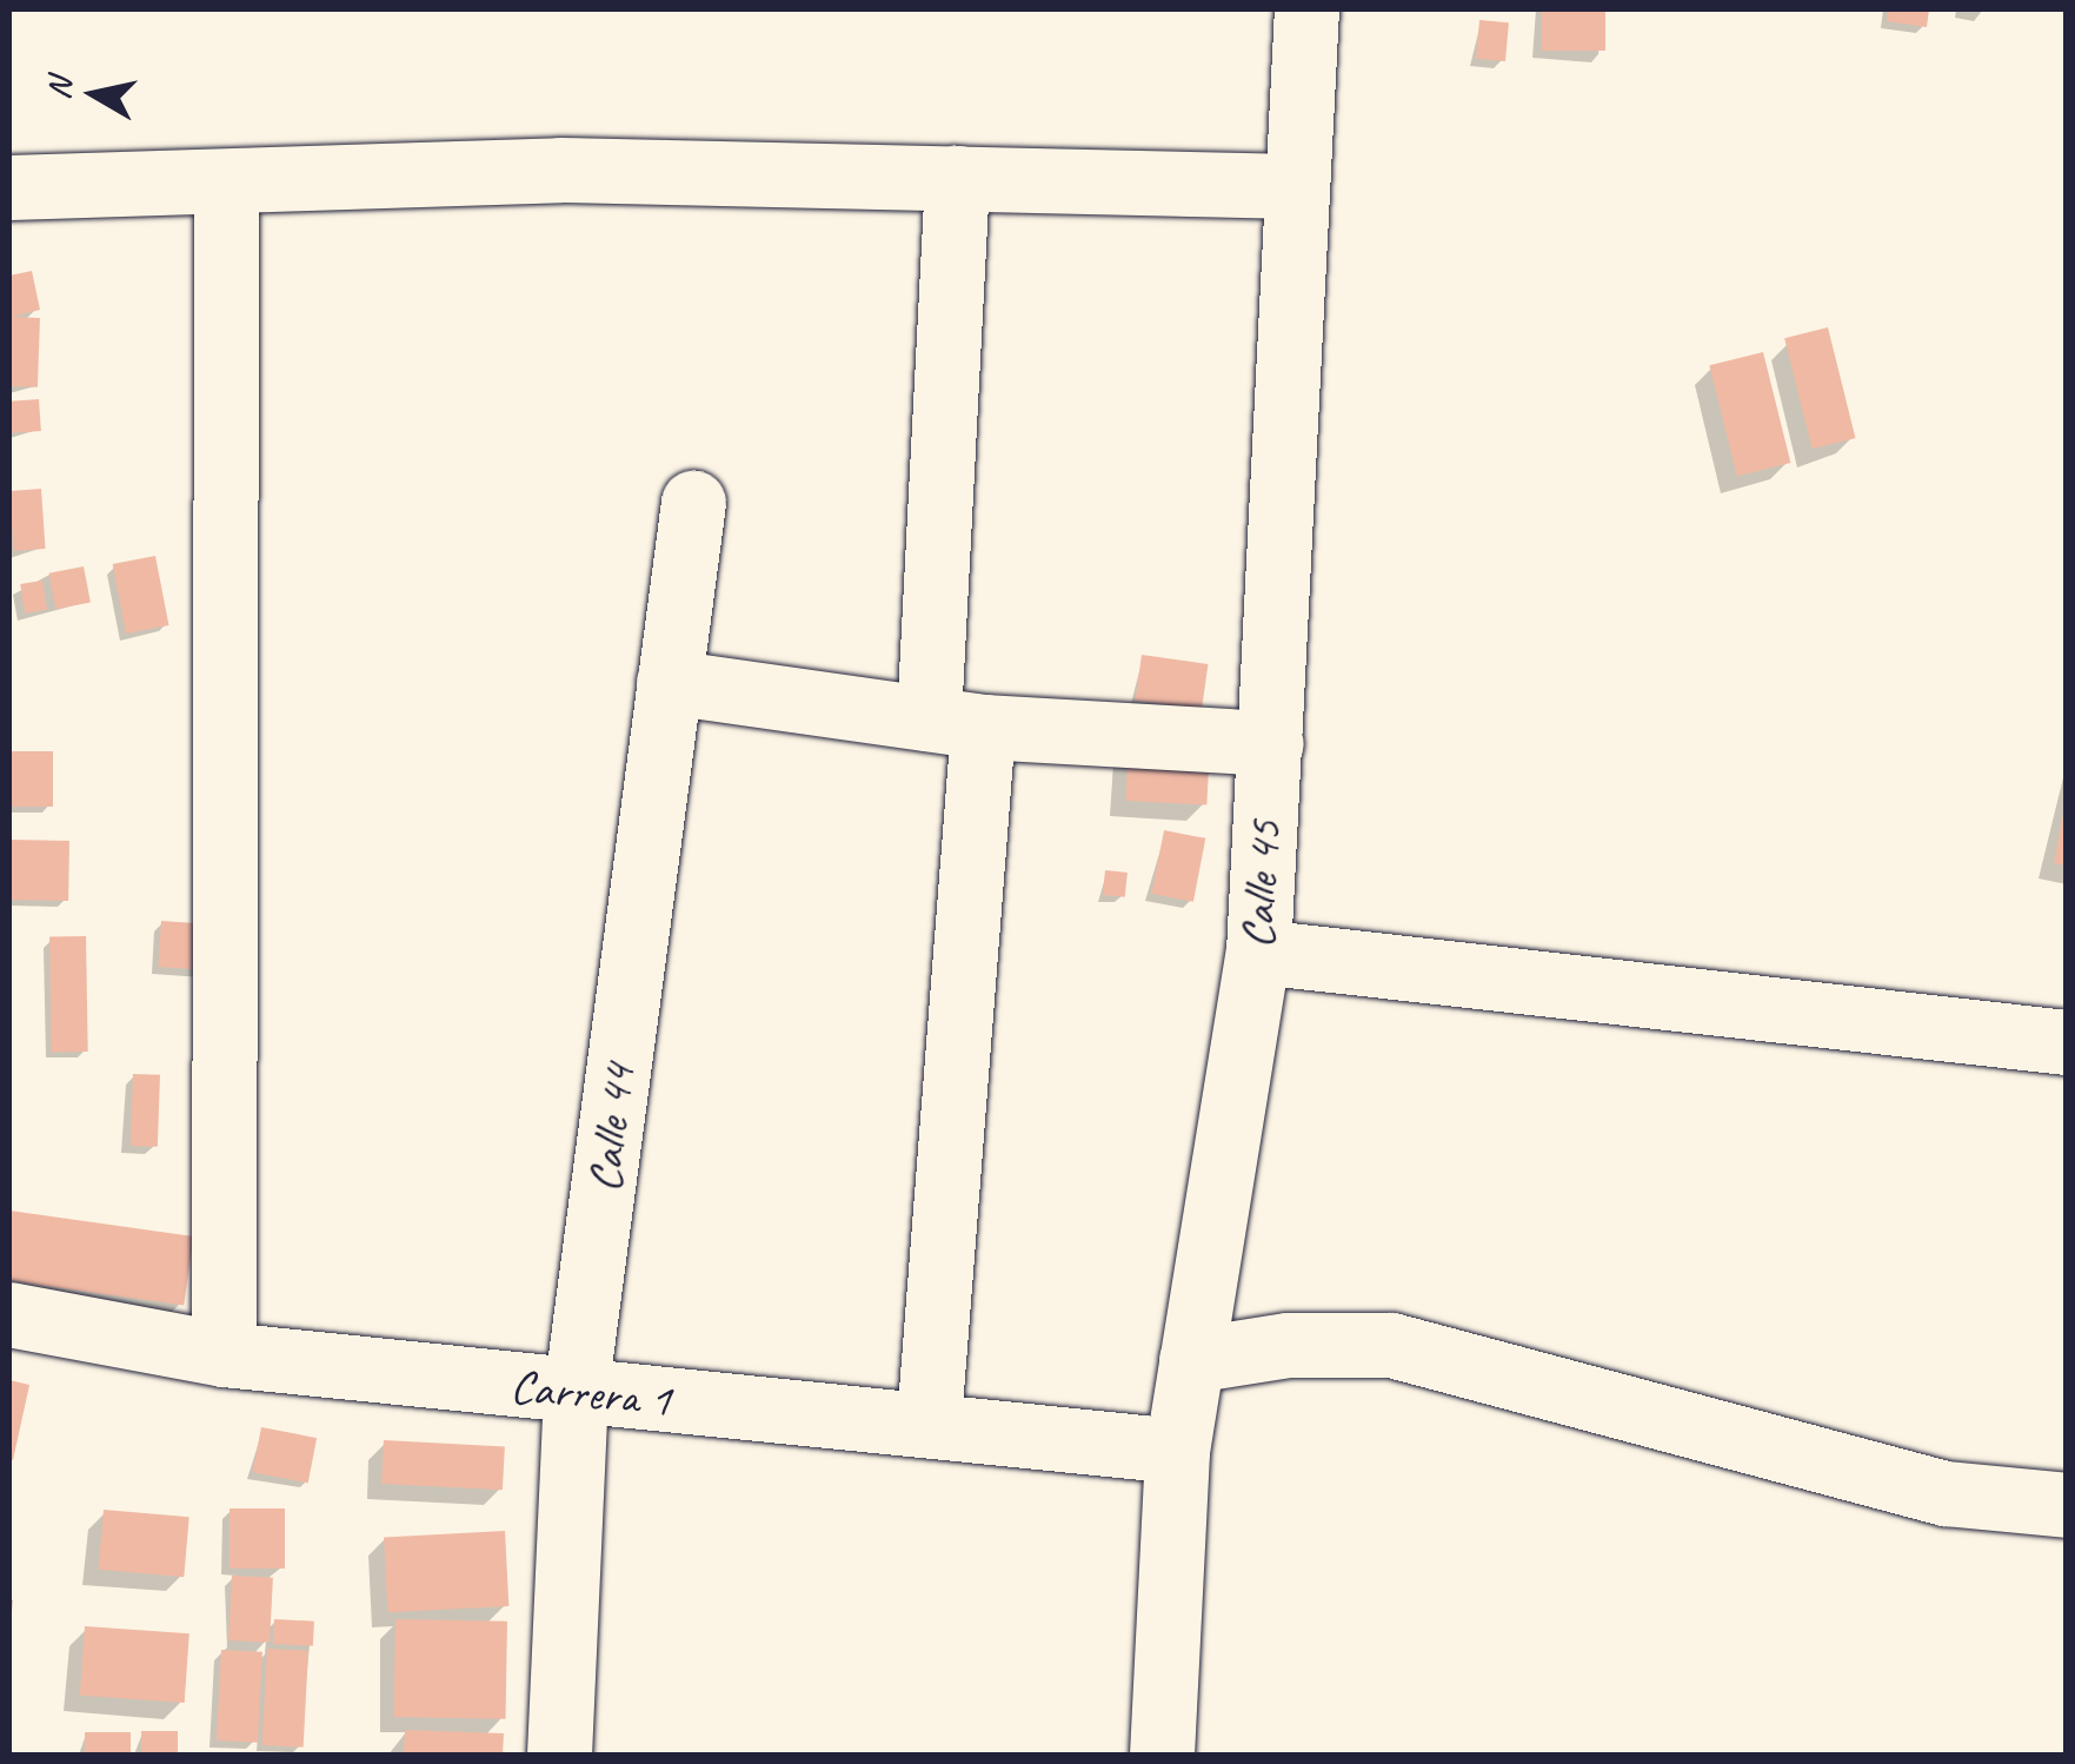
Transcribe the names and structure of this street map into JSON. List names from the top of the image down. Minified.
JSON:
{"streets":{"street":["Calle 45","Calle 44","Carrera 1"]},"crossings":[["Calle 45","Carrera 1"],["Calle 44","Carrera 1"]],"north":"left"}
